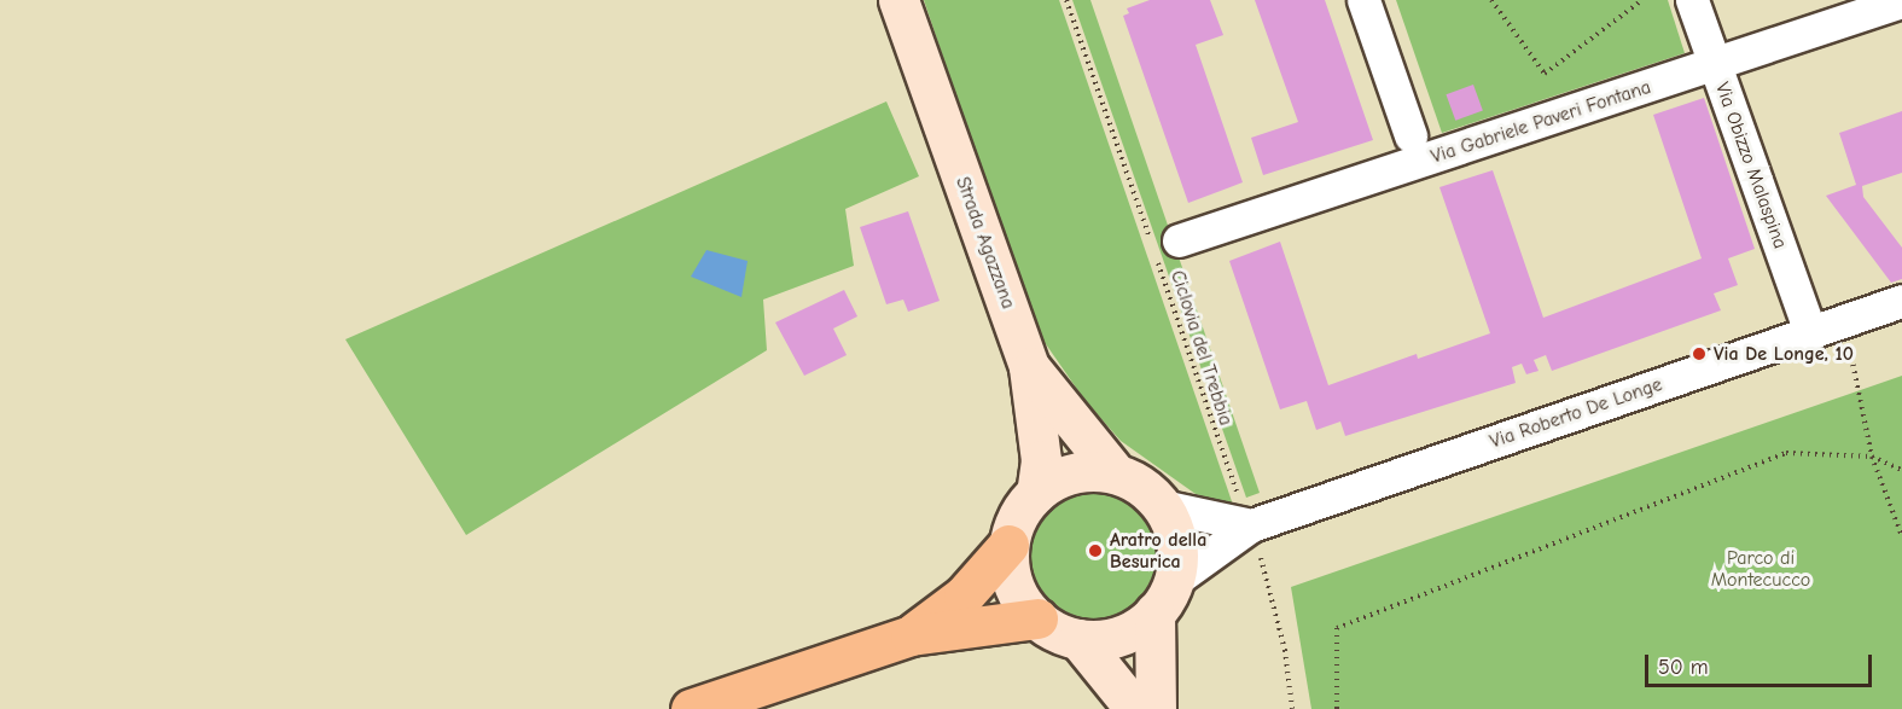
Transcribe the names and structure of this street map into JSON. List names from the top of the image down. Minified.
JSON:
{"streets":{"main road":["Strada Agazzana"],"street":["Via Gabriele Paveri Fontana","Via Obizzo Malaspina","Via Roberto De Longe"],"path":["Ciclovia del Trebbia"]},"crossings":[["Via Gabriele Paveri Fontana","Via Obizzo Malaspina"],["Via Gabriele Paveri Fontana","Ciclovia del Trebbia"],["Via Obizzo Malaspina","Via Roberto De Longe"],["Strada Agazzana","Via Roberto De Longe"],["Ciclovia del Trebbia","Via Roberto De Longe"]],"parks":["Parco di Montecucco"],"places":["Via De Longe, 10","Aratro della Besurica"],"scale_bar":"50 m"}
